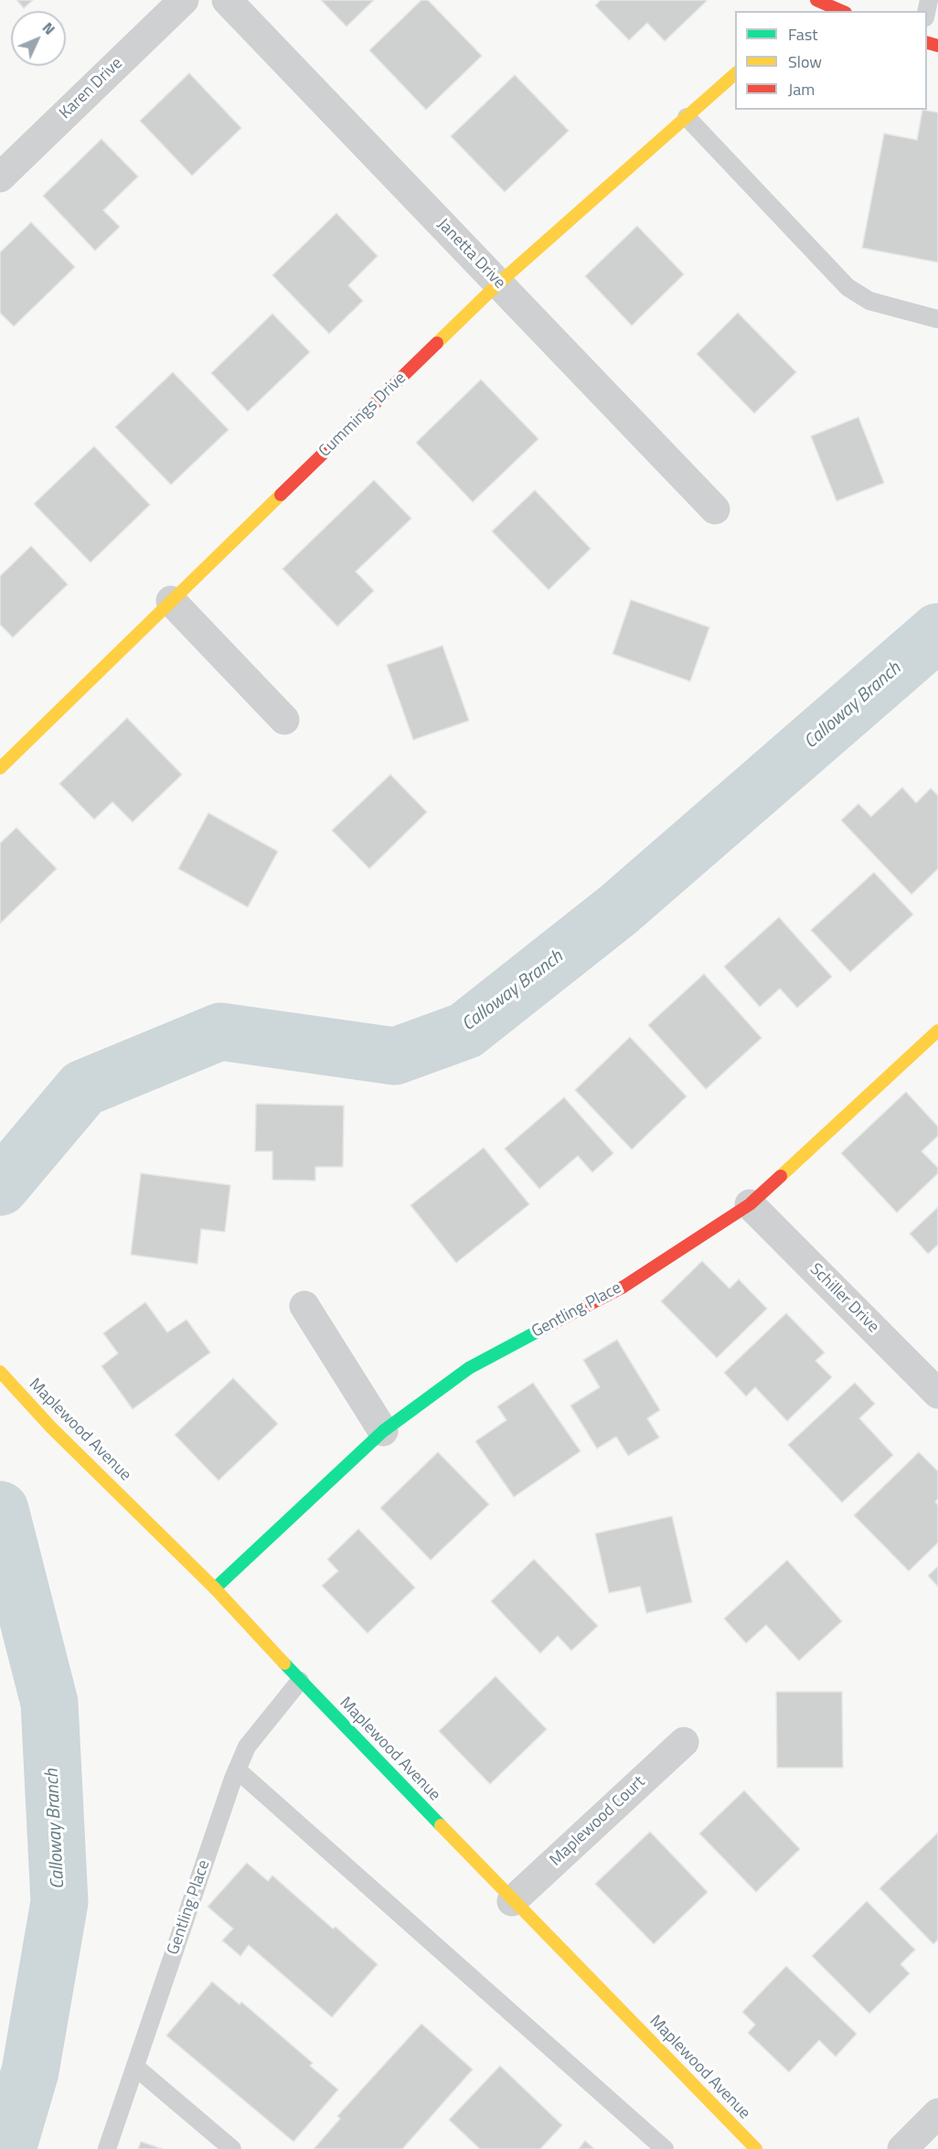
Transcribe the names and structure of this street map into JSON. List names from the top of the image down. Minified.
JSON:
{"streets":{"street":["Karen Drive","Janetta Drive","Cummings Drive","Schiller Drive","Gentling Place","Maplewood Avenue","Maplewood Court"]},"crossings":[["Janetta Drive","Cummings Drive"],["Schiller Drive","Gentling Place"],["Gentling Place","Maplewood Avenue"],["Maplewood Avenue","Maplewood Court"]],"water":["Calloway Branch"],"legend":["Fast","Slow","Jam"],"north":"top right"}
